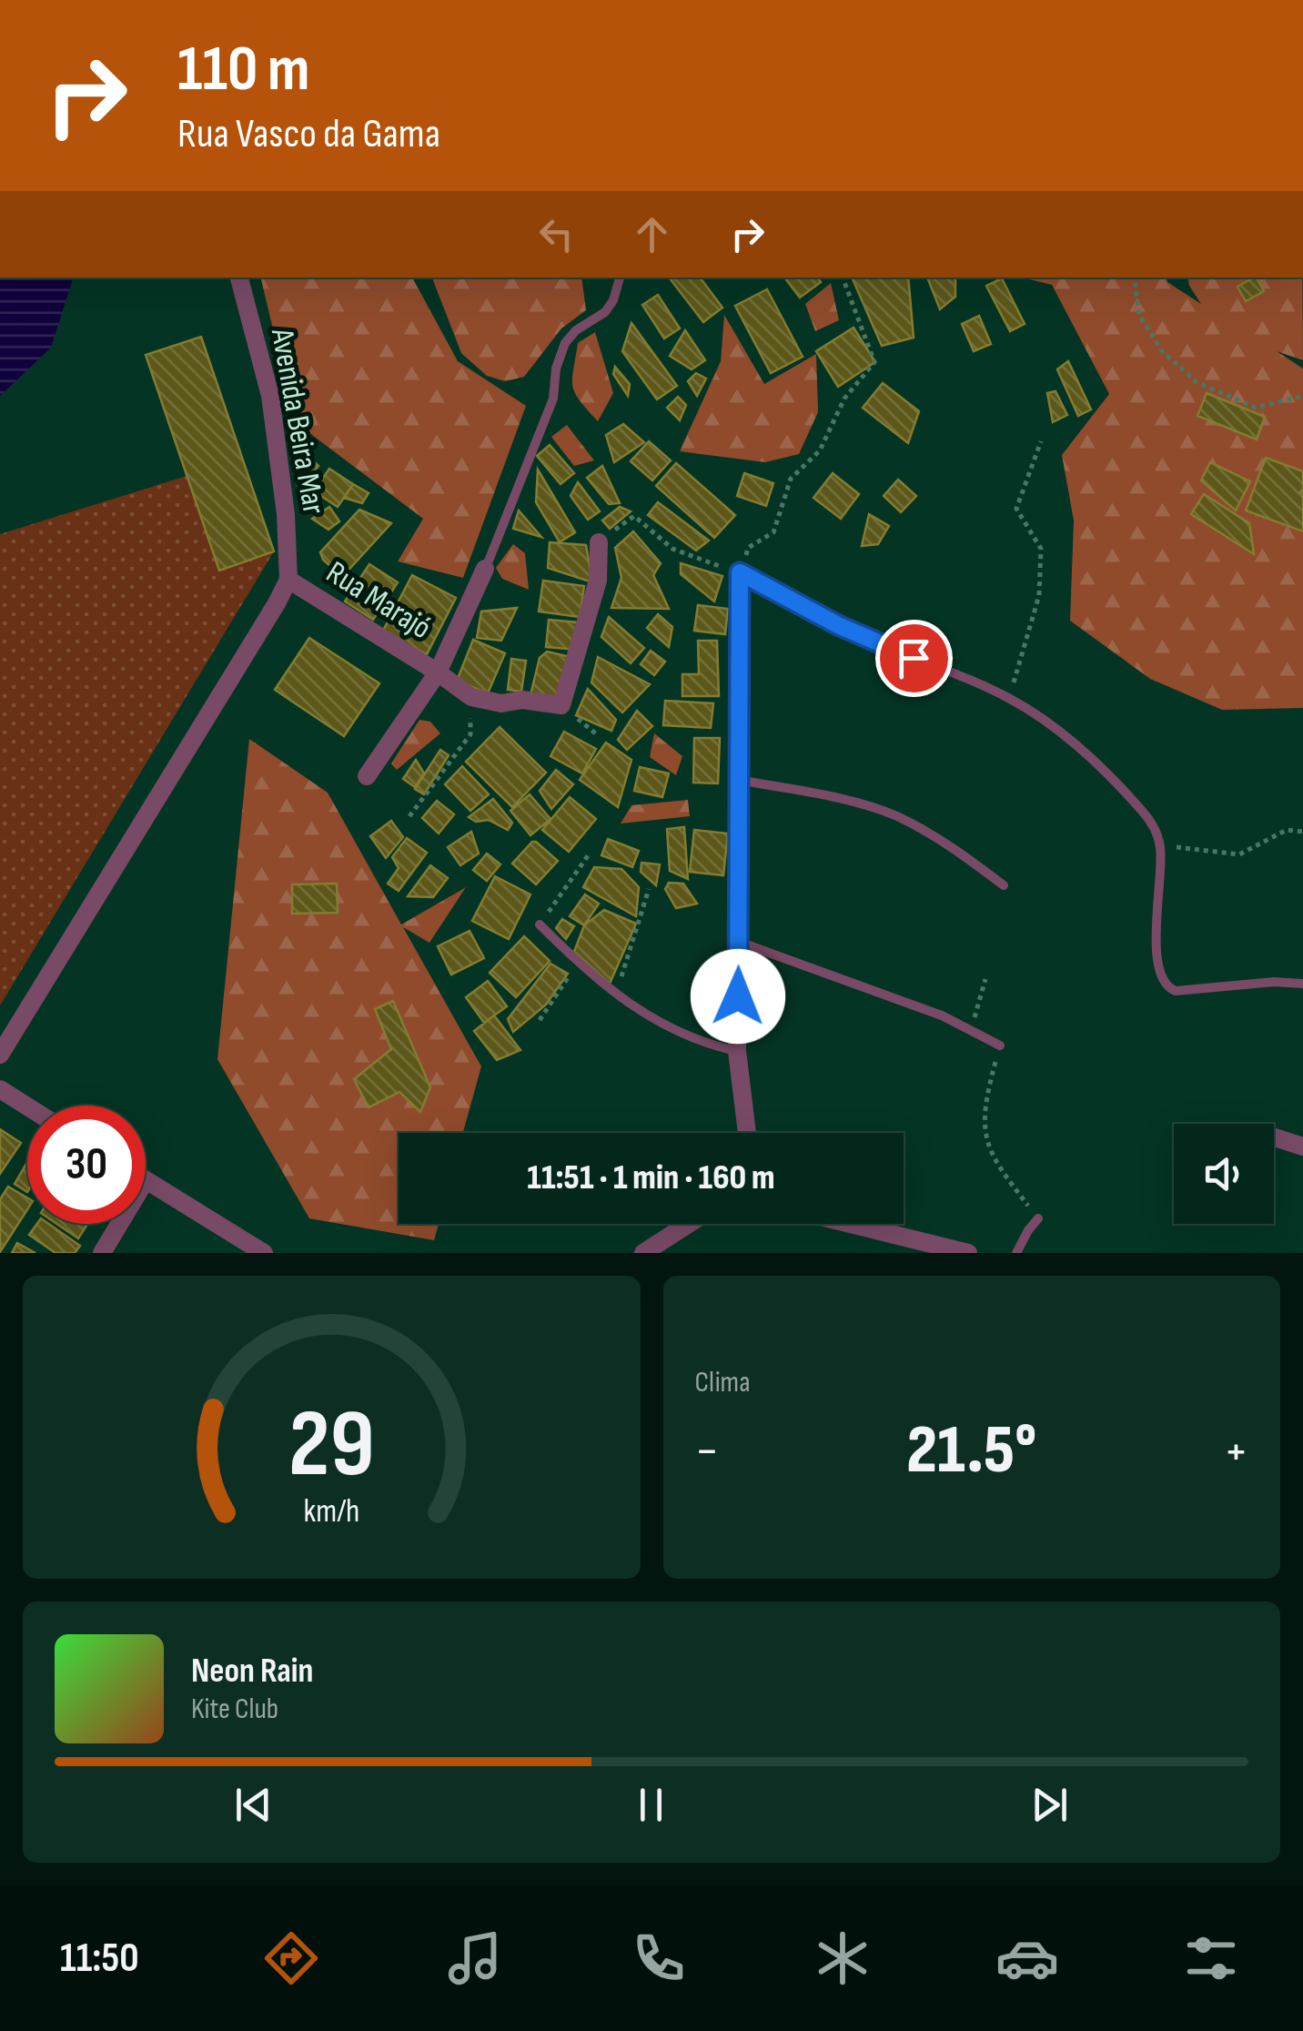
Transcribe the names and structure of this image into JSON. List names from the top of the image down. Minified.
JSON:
{"streets":{"street":["Avenida Beira Mar","Rua Marajó"]},"crossings":[["Avenida Beira Mar","Rua Marajó"]],"page":{"turn":["110 m","Rua Vasco da Gama"],"limit":"30","trip":"11:51 · 1 min · 160 m","tile":"Clima","heat":["−","21.5°","+"],"song":["Neon Rain","Kite Club"],"tabs":"11:50","gauge":["29","km/h"]}}
